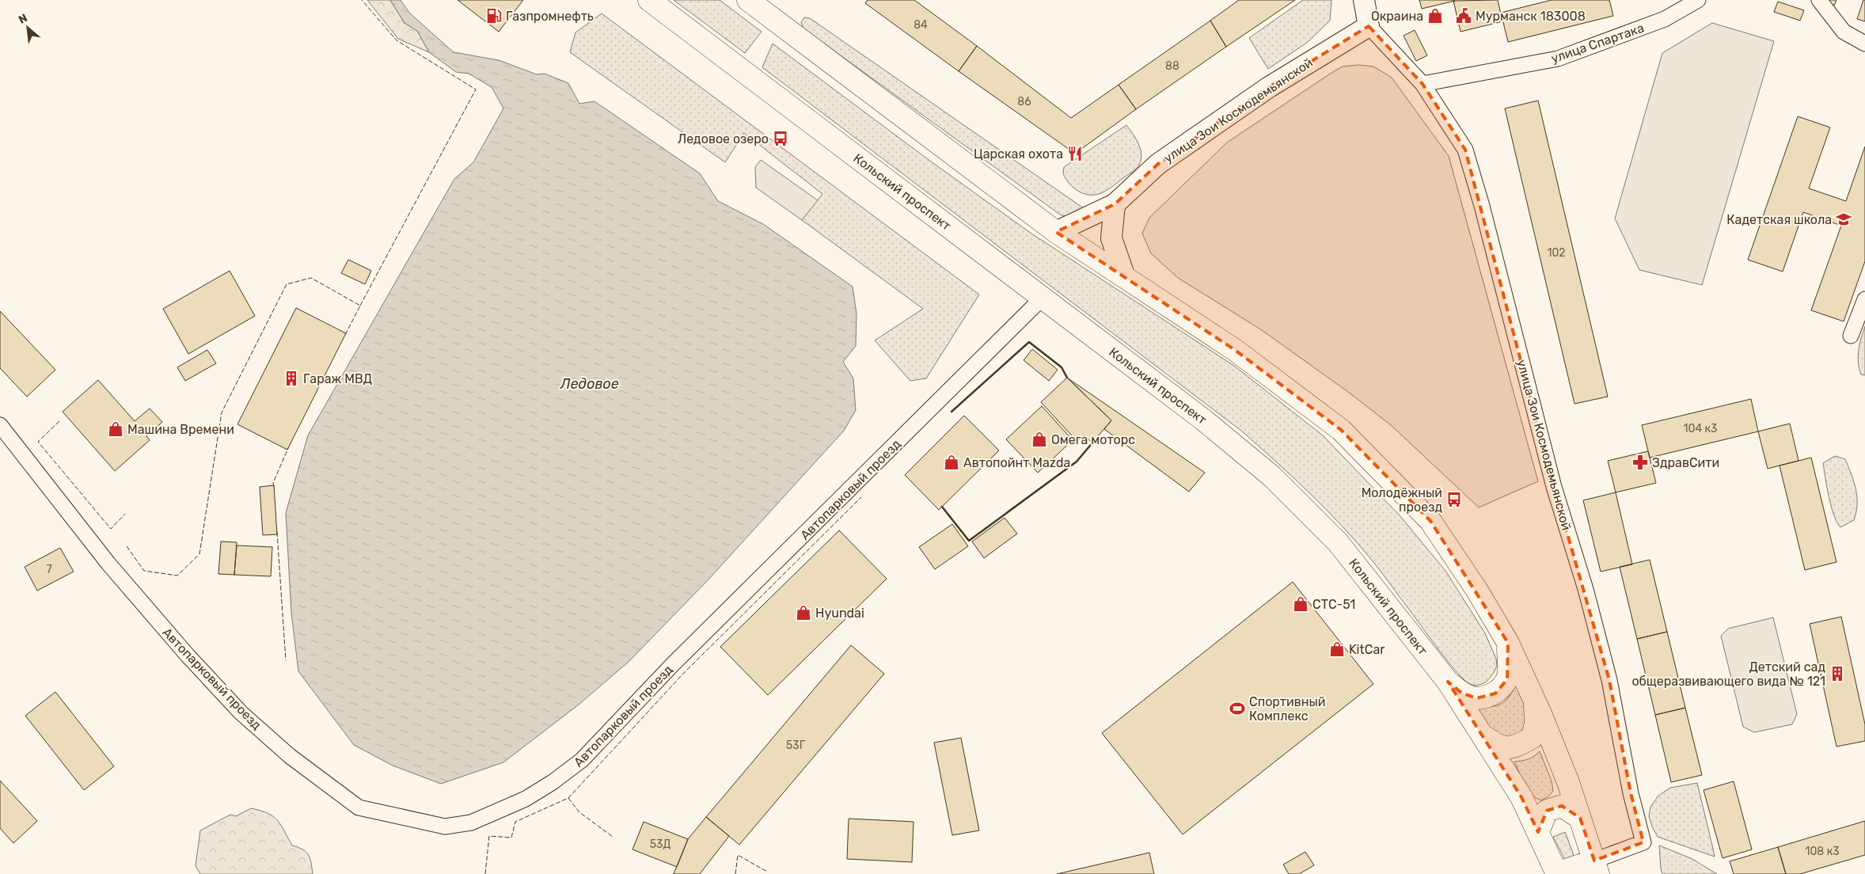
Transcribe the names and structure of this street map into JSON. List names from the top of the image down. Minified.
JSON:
{"streets":{"main road":["Кольский проспект"],"street":["улица Спартака","улица Зои Космодемьянской","Автопарковый проезд"]},"crossings":[["улица Спартака","улица Зои Космодемьянской"],["Кольский проспект","Автопарковый проезд"]],"water":["Ледовое"],"places":{"fuel station":["Газпромнефть"],"shop":["Окраина","Машина Времени","Омега моторс","Автопойнт Mazda","СТС-51","Hyundai","KitCar"],"public building":["Мурманск 183008"],"bus stop":["Ледовое озеро","Молодёжный проезд"],"restaurant":["Царская охота"],"school or university":["Кадетская школа"],"building":["Гараж МВД","Детский сад общеразвивающего вида № 121"],"pharmacy":["ЗдравСити"],"sports":["Спортивный Комплекс"]},"house_numbers":["84","88","86","102","104 к3","7","53Г","53Д","108 к3"],"north":"top left"}
